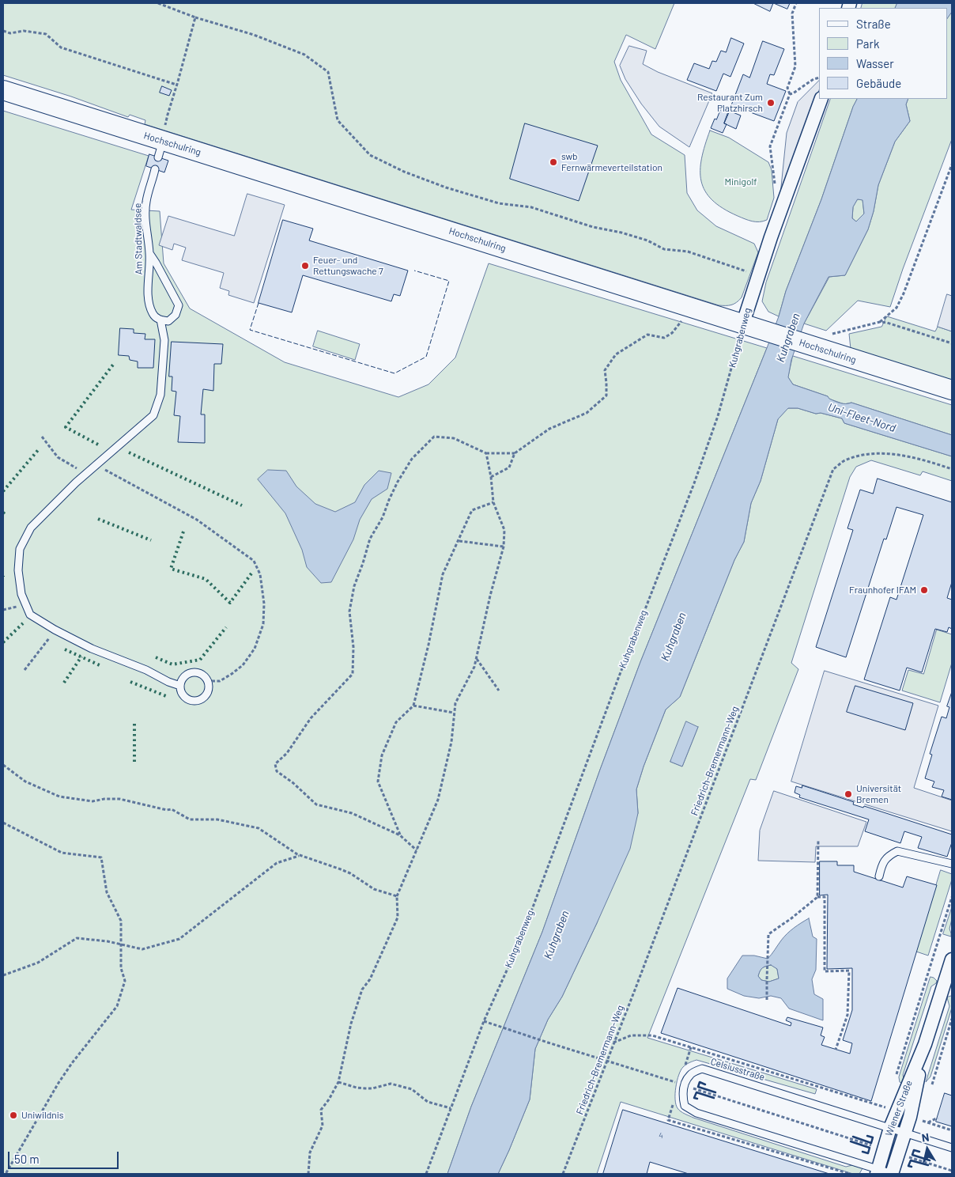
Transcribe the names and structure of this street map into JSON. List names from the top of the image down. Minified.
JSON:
{"streets":{"street":["Hochschulring","Kuhgrabenweg","Wiener Straße"],"lane":["Am Stadtwaldsee","Celsiusstraße"],"path":["Friedrich-Bremermann-Weg"]},"crossings":[["Hochschulring","Kuhgrabenweg"],["Celsiusstraße","Wiener Straße"]],"water":["Kuhgraben","Uni-Fleet-Nord"],"parks":["Minigolf"],"places":["Restaurant Zum Platzhirsch","swb Fernwärmeverteilstation","Feuer- und Rettungswache 7","Fraunhofer IFAM","Universität Bremen","Uniwildnis"],"house_numbers":["4"],"legend":["Straße","Park","Wasser","Gebäude"],"scale_bar":"50 m","north":"top"}
